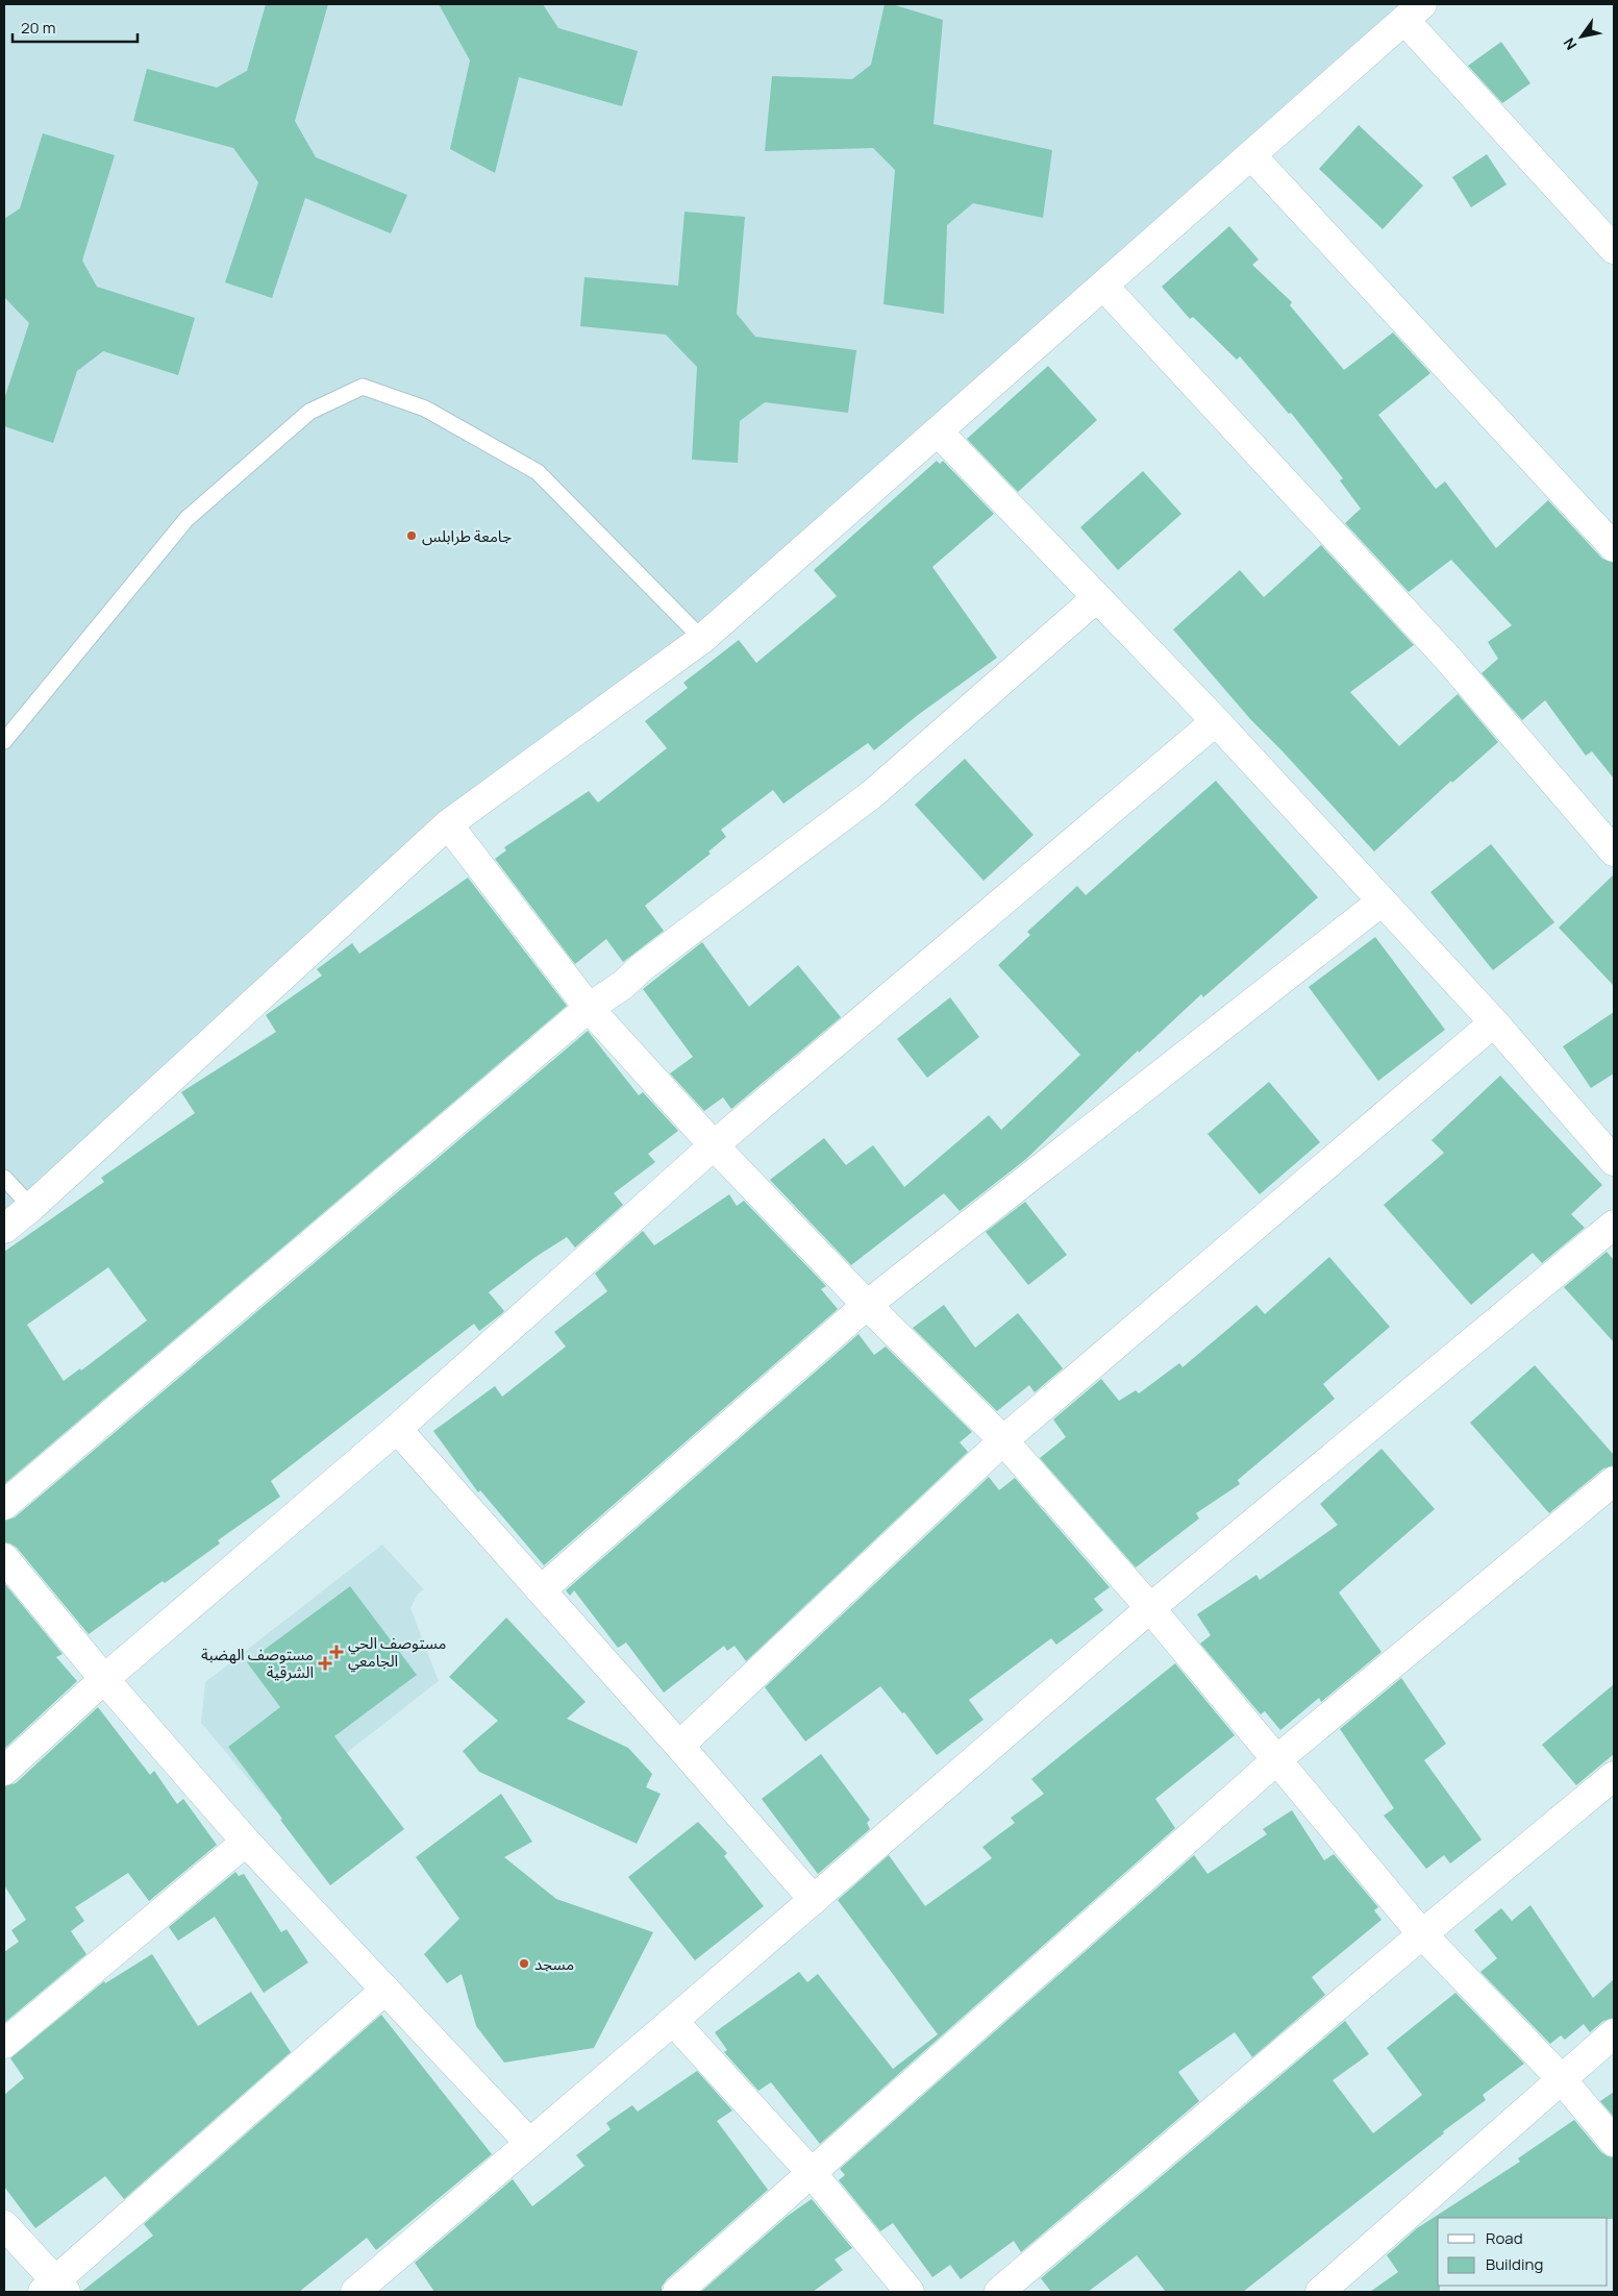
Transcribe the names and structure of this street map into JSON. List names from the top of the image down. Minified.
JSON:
{"places":{"other":["جامعة طرابلس","مسجد"],"health":["مستوصف الحي الجامعي","مستوصف الهضبة الشرقية"]},"legend":["Road","Building"],"scale_bar":"20 m","north":"bottom left"}
